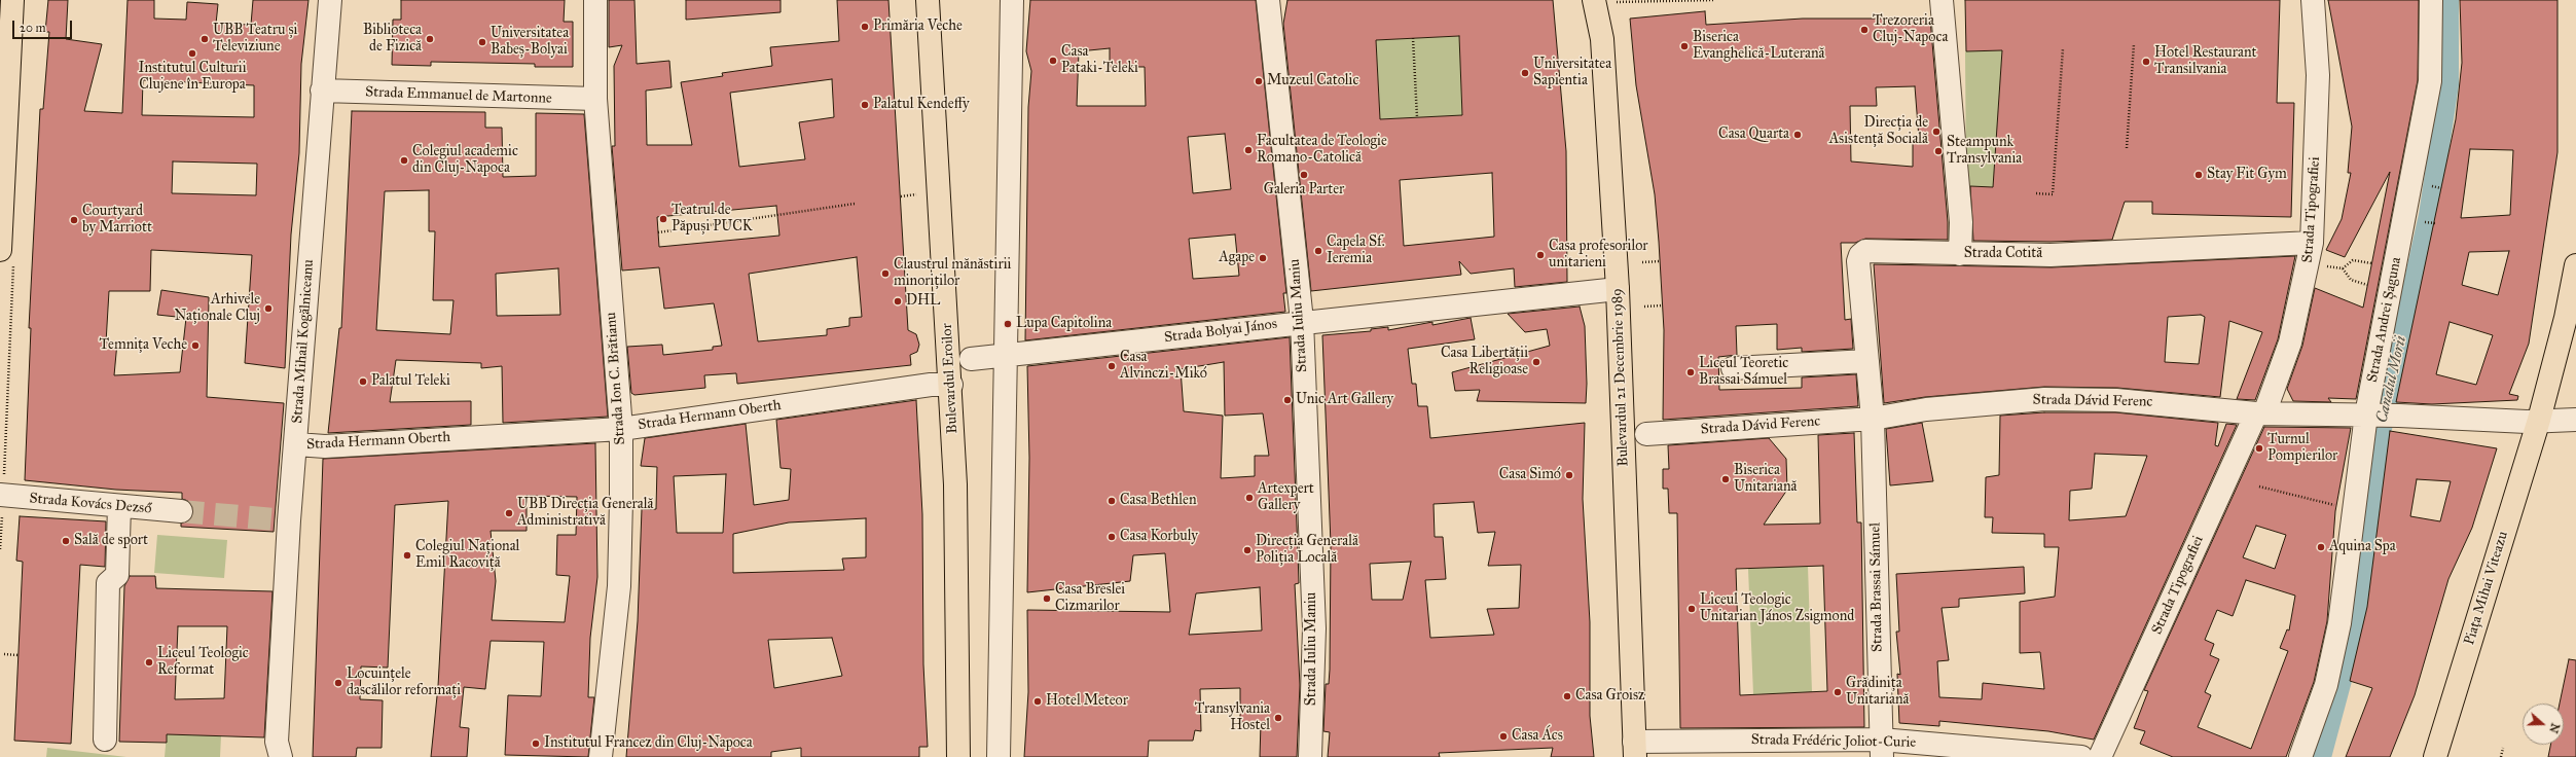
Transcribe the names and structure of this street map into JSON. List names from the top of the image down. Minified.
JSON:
{"streets":{"main road":["Bulevardul 21 Decembrie 1989","Bulevardul Eroilor","Piața Mihai Viteazu"],"street":["Strada Emmanuel de Martonne","Strada Tipografiei","Strada Cotită","Strada Iuliu Maniu","Strada Andrei Șaguna","Strada Bolyai János","Strada Mihail Kogălniceanu","Strada Ion C. Brătianu","Strada Dávid Ferenc","Strada Hermann Oberth","Strada Kovács Dezső","Strada Brassai Sámuel","Strada Frédéric Joliot-Curie"]},"crossings":[["Strada Emmanuel de Martonne","Strada Mihail Kogălniceanu"],["Strada Emmanuel de Martonne","Strada Ion C. Brătianu"],["Strada Tipografiei","Strada Cotită"],["Strada Tipografiei","Strada Dávid Ferenc"],["Strada Cotită","Strada Dávid Ferenc"],["Strada Cotită","Strada Brassai Sámuel"],["Strada Iuliu Maniu","Strada Bolyai János"],["Strada Andrei Șaguna","Strada Dávid Ferenc"],["Strada Bolyai János","Bulevardul 21 Decembrie 1989"],["Strada Mihail Kogălniceanu","Strada Hermann Oberth"],["Bulevardul 21 Decembrie 1989","Strada Frédéric Joliot-Curie"],["Strada Ion C. Brătianu","Strada Hermann Oberth"],["Bulevardul Eroilor","Strada Hermann Oberth"],["Strada Dávid Ferenc","Strada Brassai Sámuel"],["Strada Dávid Ferenc","Piața Mihai Viteazu"],["Strada Brassai Sámuel","Strada Frédéric Joliot-Curie"]],"water":["Canalul Morii"],"places":["Primăria Veche","Trezoreria Cluj-Napoca","UBB Teatru și Televiziune","Biblioteca de Fizică","Universitatea Babeș-Bolyai","Biserica Evanghelică-Luterană","Institutul Culturii Clujene în Europa","Casa Pataki-Teleki","Hotel Restaurant Transilvania","Universitatea Sapientia","Muzeul Catolic","Palatul Kendeffy","Direcția de Asistență Socială","Casa Quarta","Facultatea de Teologie Romano-Catolică","Steampunk Transylvania","Colegiul academic din Cluj-Napoca","Galeria Parter","Stay Fit Gym","Teatrul de Păpuși PUCK","Courtyard by Marriott","Capela Sf. Ieremia","Casa profesorilor unitarieni","Agape","Claustrul mănăstirii minoriților","DHL","Arhivele Naționale Cluj","Lupa Capitolina","Temnița Veche","Casa Libertății Religioase","Casa Alvinczi-Mikó","Liceul Teoretic Brassai Sámuel","Palatul Teleki","Unic Art Gallery","Turnul Pompierilor","Casa Simó","Biserica Unitariană","Artexpert Gallery","Casa Bethlen","UBB Direcția Generală Administrativă","Casa Korbuly","Sală de sport","Aquina Spa","Direcția Generală Poliția Locală","Colegiul Național Emil Racoviță","Casa Breslei Cizmarilor","Liceul Teologic Unitarian János Zsigmond","Liceul Teologic Reformat","Locuințele dascălilor reformați","Grădinița Unitariană","Casa Groisz","Hotel Meteor","Transylvania Hostel","Casa Ács","Institutul Francez din Cluj-Napoca"],"scale_bar":"20 m","north":"right"}
